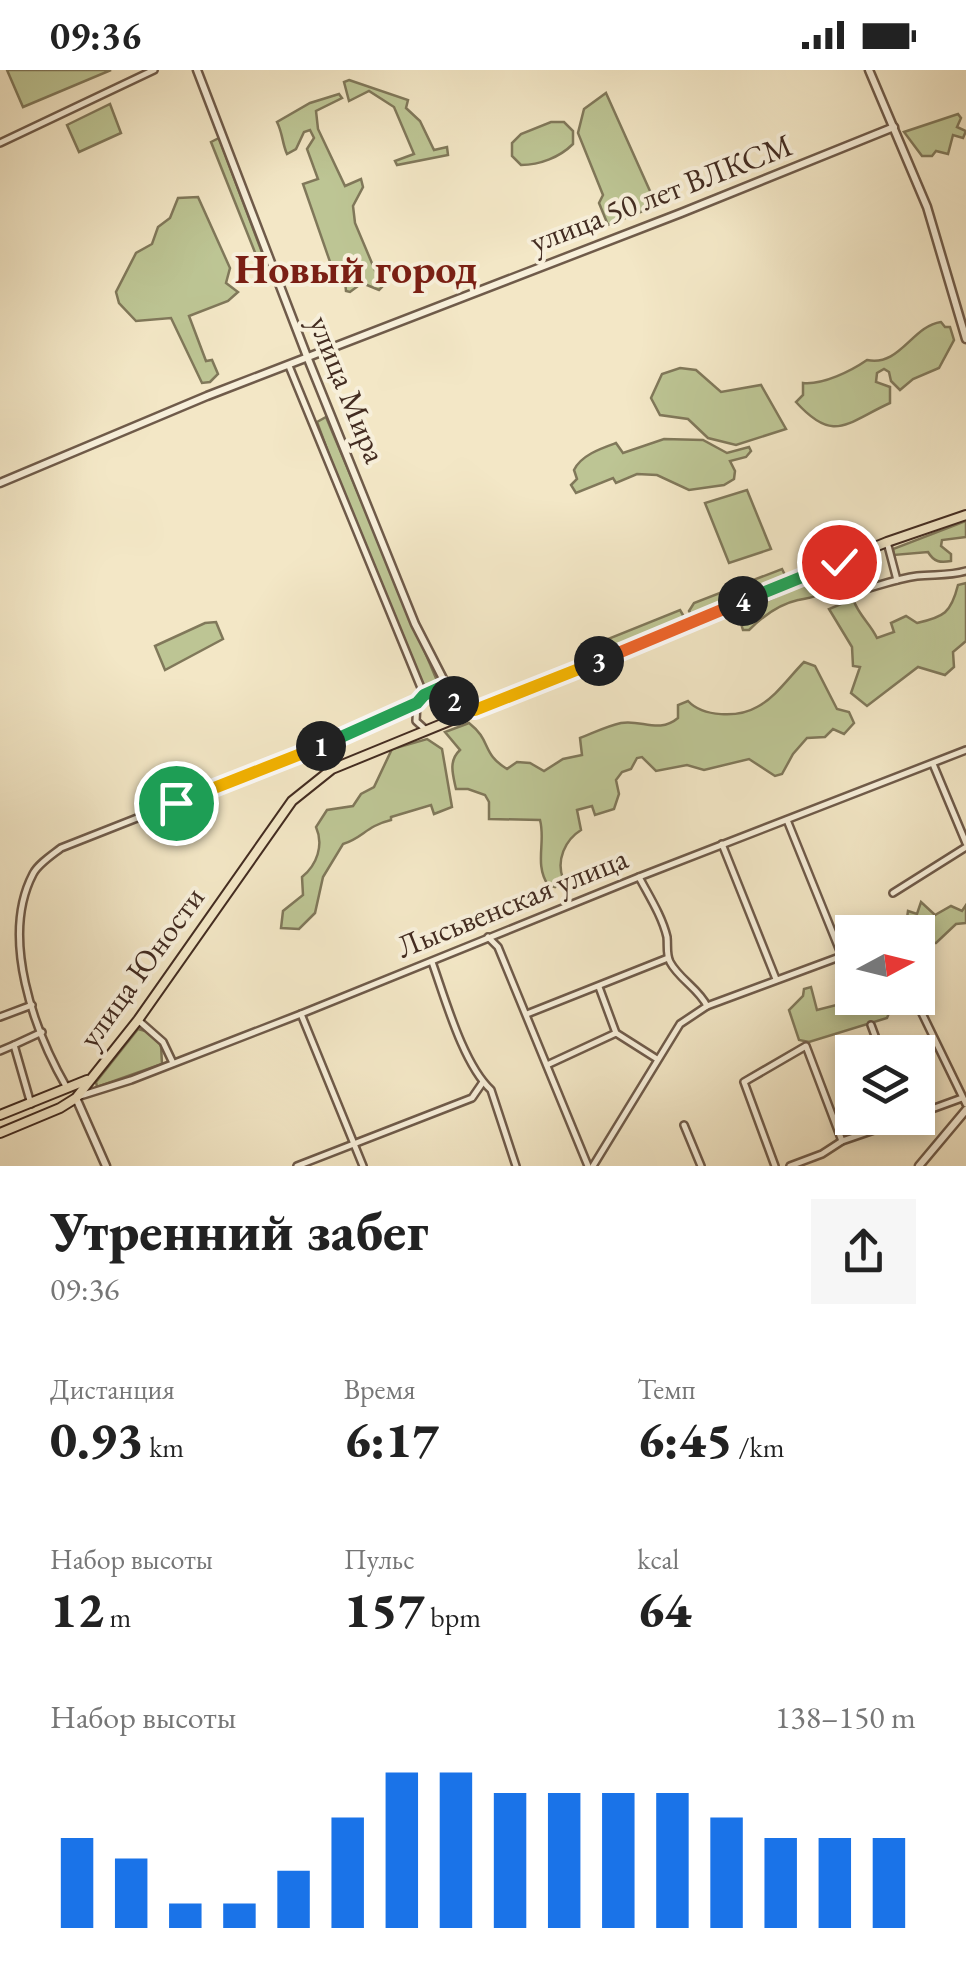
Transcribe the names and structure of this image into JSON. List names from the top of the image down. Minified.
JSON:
{"streets":{"main road":["Лысьвенская улица","улица Юности"],"street":["улица 50 лет ВЛКСМ","улица Мира"]},"crossings":[["улица 50 лет ВЛКСМ","улица Мира"],["улица Мира","улица Юности"]],"districts":["Новый город"],"north":"right","page":{"status":"09:36","pins":["4","3","2","1"],"heading":["Утренний забег","09:36"],"stats":[["Дистанция","0.93 km"],["Время","6:17"],["Темп","6:45 /km"],["Набор высоты","12 m"],["Пульс","157 bpm"],["kcal","64"]],"chart":["Набор высоты","138–150 m"]}}
